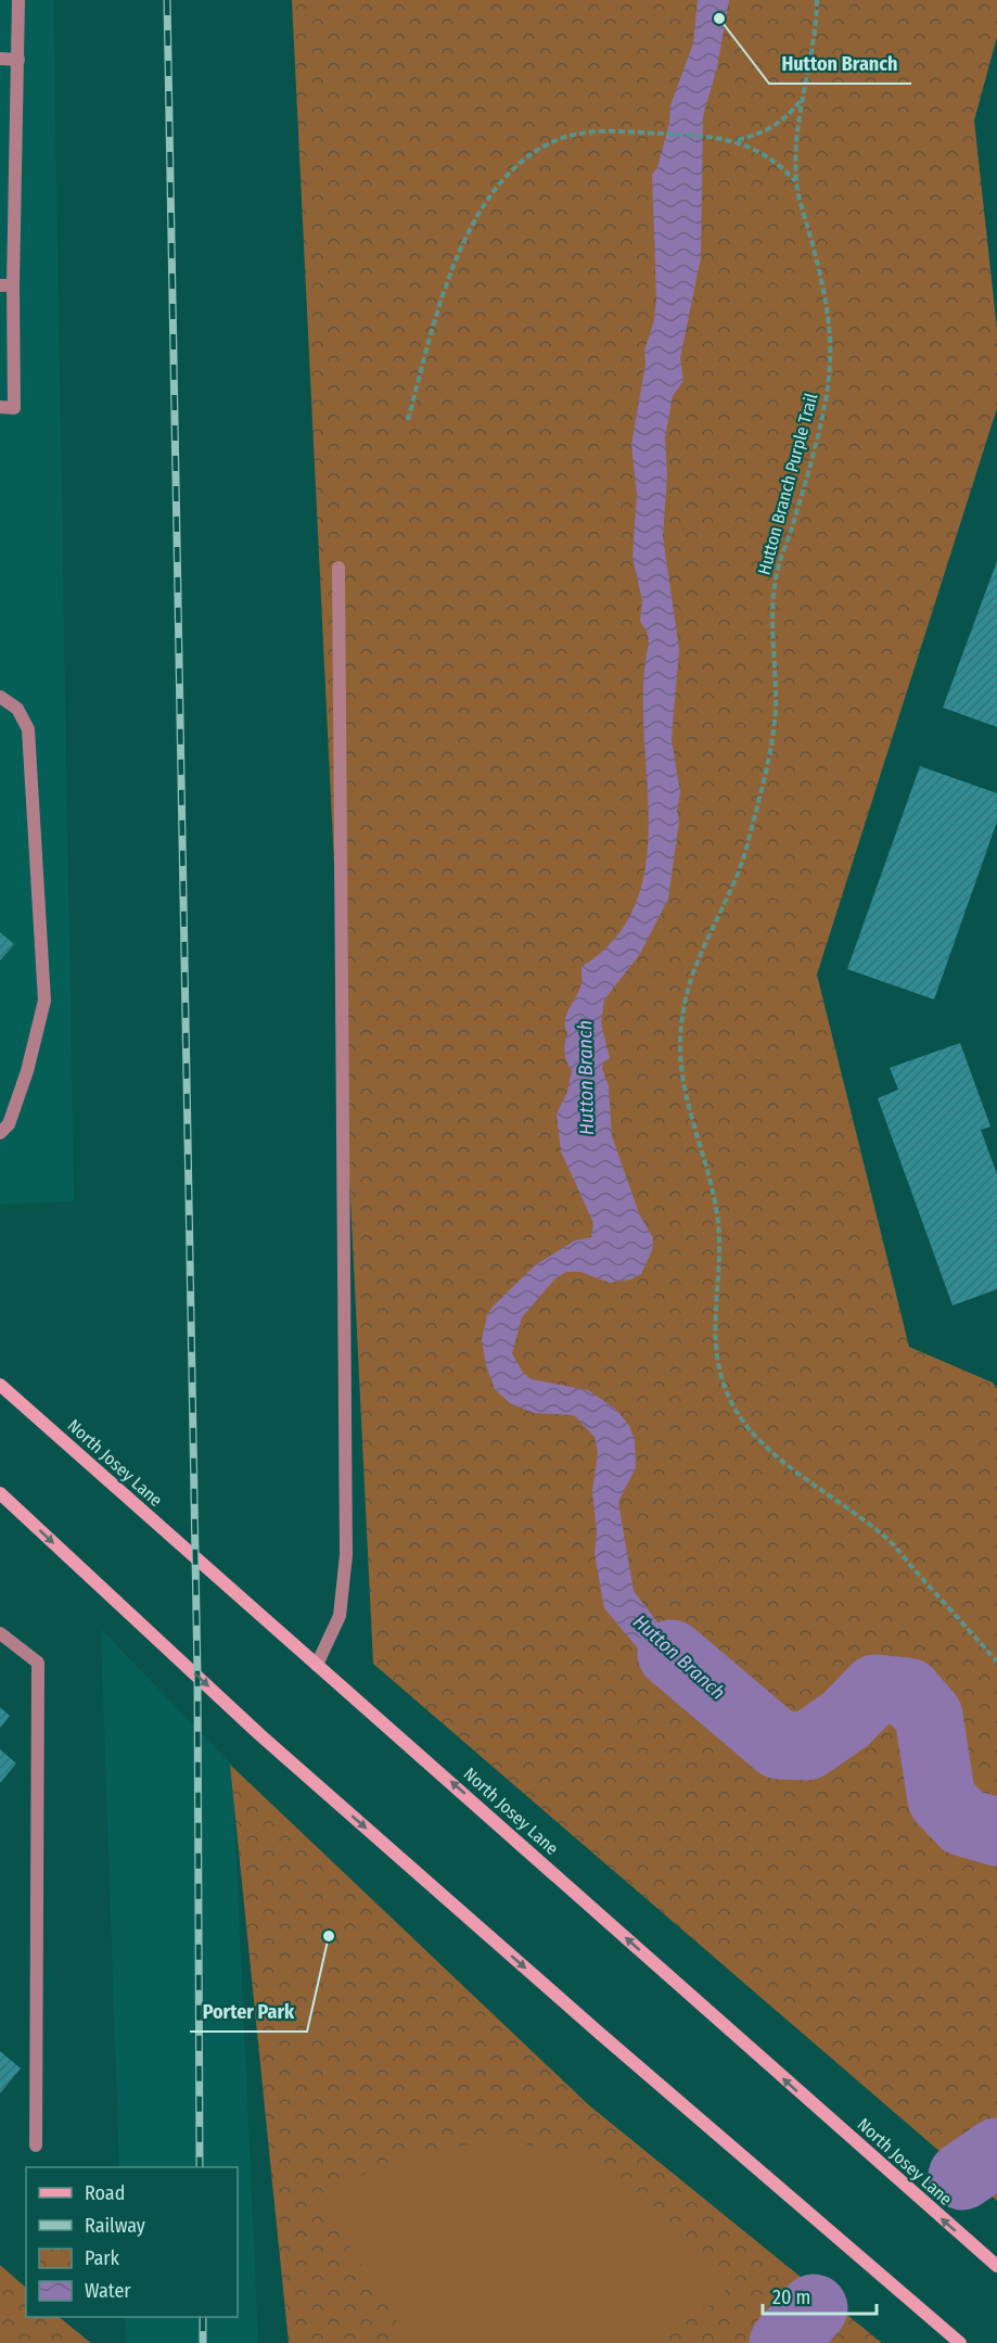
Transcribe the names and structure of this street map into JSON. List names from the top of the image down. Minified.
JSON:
{"streets":{"main road":["North Josey Lane"],"path":["Hutton Branch Purple Trail"]},"water":["Hutton Branch"],"places":["Hutton Branch","Porter Park"],"legend":["Road","Railway","Park","Water"],"scale_bar":"20 m"}
